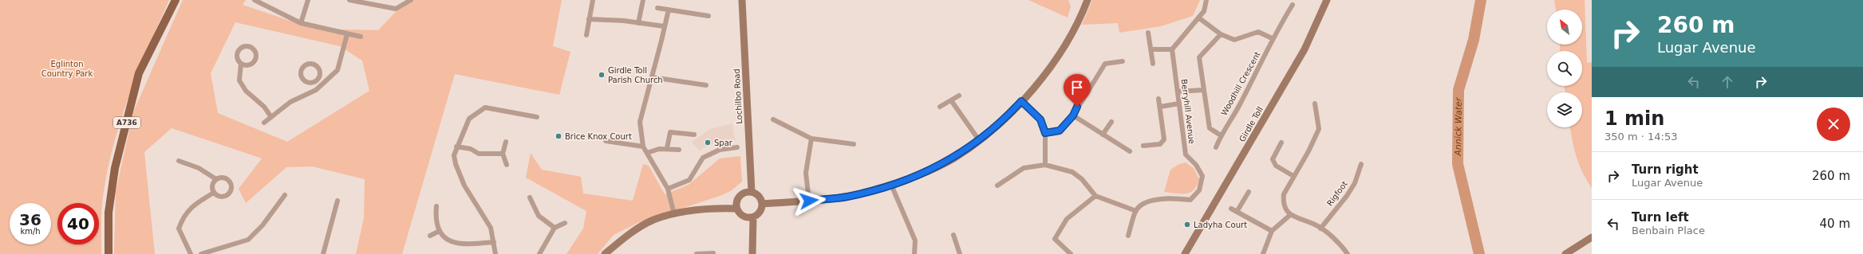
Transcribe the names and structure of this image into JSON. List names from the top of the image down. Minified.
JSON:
{"streets":{"main road":["A736"],"street":["Woodhill Crescent","Lochilbo Road","Berryhill Avenue","Girdle Toll","Rigfoot"]},"water":["Annick Water"],"parks":["Eglinton Country Park"],"places":["Girdle Toll Parish Church","Brice Knox Court","Spar","Ladyha Court"],"north":"top left","page":{"turn":["260 m","Lugar Avenue"],"heading":["1 min","350 m · 14:53"],"list":[{"name":"Turn right","note":"Lugar Avenue","value":"260 m"},{"name":"Turn left","note":"Benbain Place","value":"40 m"}],"speed":"36 km/h","limit":"40"}}
